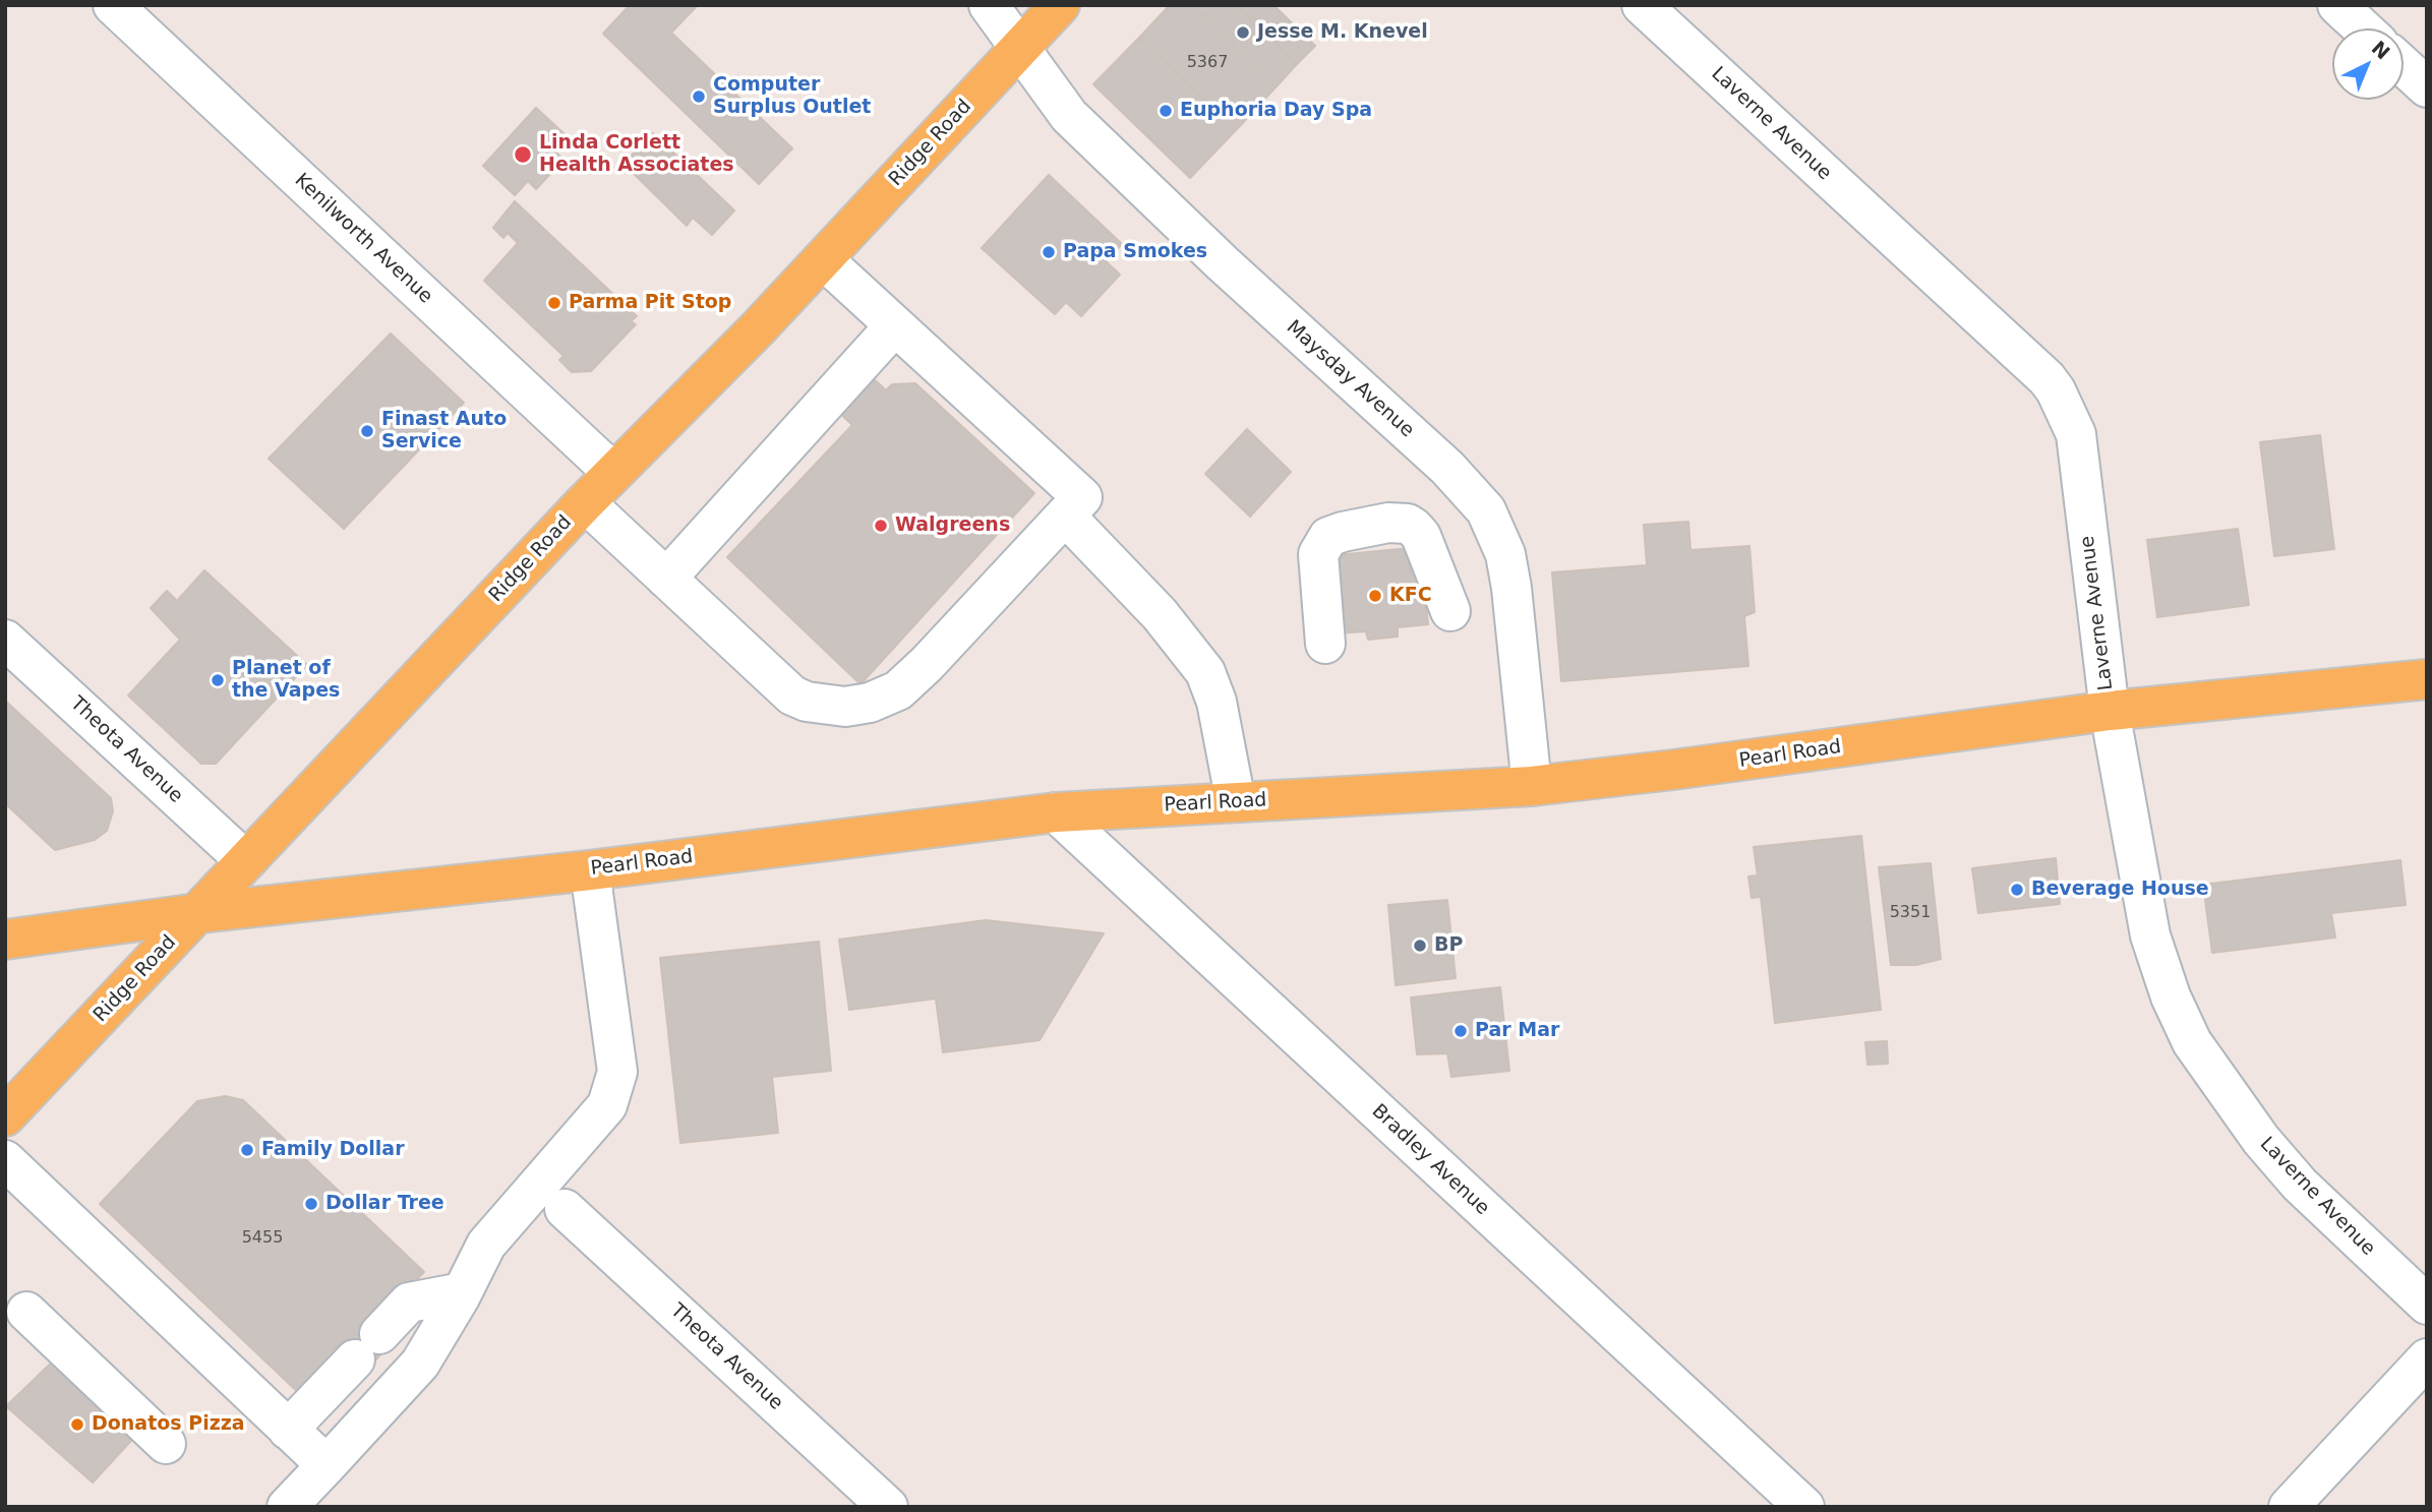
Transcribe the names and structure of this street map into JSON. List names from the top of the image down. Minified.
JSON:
{"streets":{"main road":["Ridge Road","Pearl Road"],"street":["Laverne Avenue","Kenilworth Avenue","Maysday Avenue","Theota Avenue","Bradley Avenue"]},"crossings":[["Laverne Avenue","Pearl Road"],["Ridge Road","Kenilworth Avenue"],["Ridge Road","Maysday Avenue"],["Ridge Road","Theota Avenue"],["Ridge Road","Pearl Road"],["Maysday Avenue","Pearl Road"],["Pearl Road","Bradley Avenue"]],"places":["Jesse M. Knevel","Computer Surplus Outlet","Euphoria Day Spa","Linda Corlett Health Associates","Papa Smokes","Parma Pit Stop","Finast Auto Service","Walgreens","KFC","Planet of the Vapes","Beverage House","BP","Par Mar","Family Dollar","Dollar Tree","Donatos Pizza"],"house_numbers":["5367","5351","5455"],"north":"top right"}
